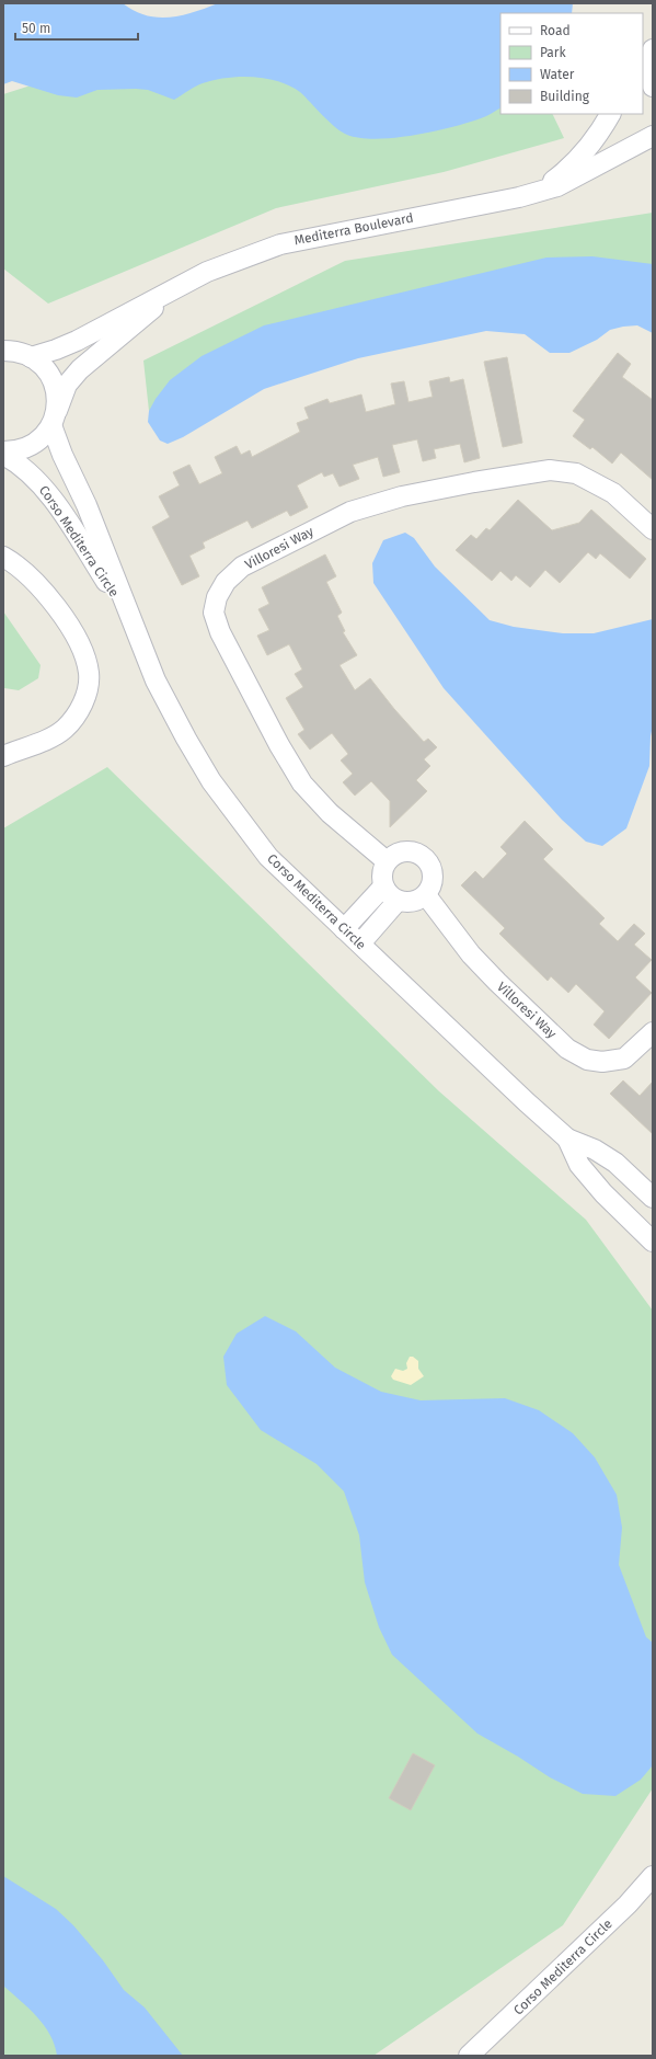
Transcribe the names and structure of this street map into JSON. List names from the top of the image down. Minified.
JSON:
{"streets":{"street":["Mediterra Boulevard","Corso Mediterra Circle","Villoresi Way"]},"crossings":[["Mediterra Boulevard","Corso Mediterra Circle"]],"legend":["Road","Park","Water","Building"],"scale_bar":"50 m"}
